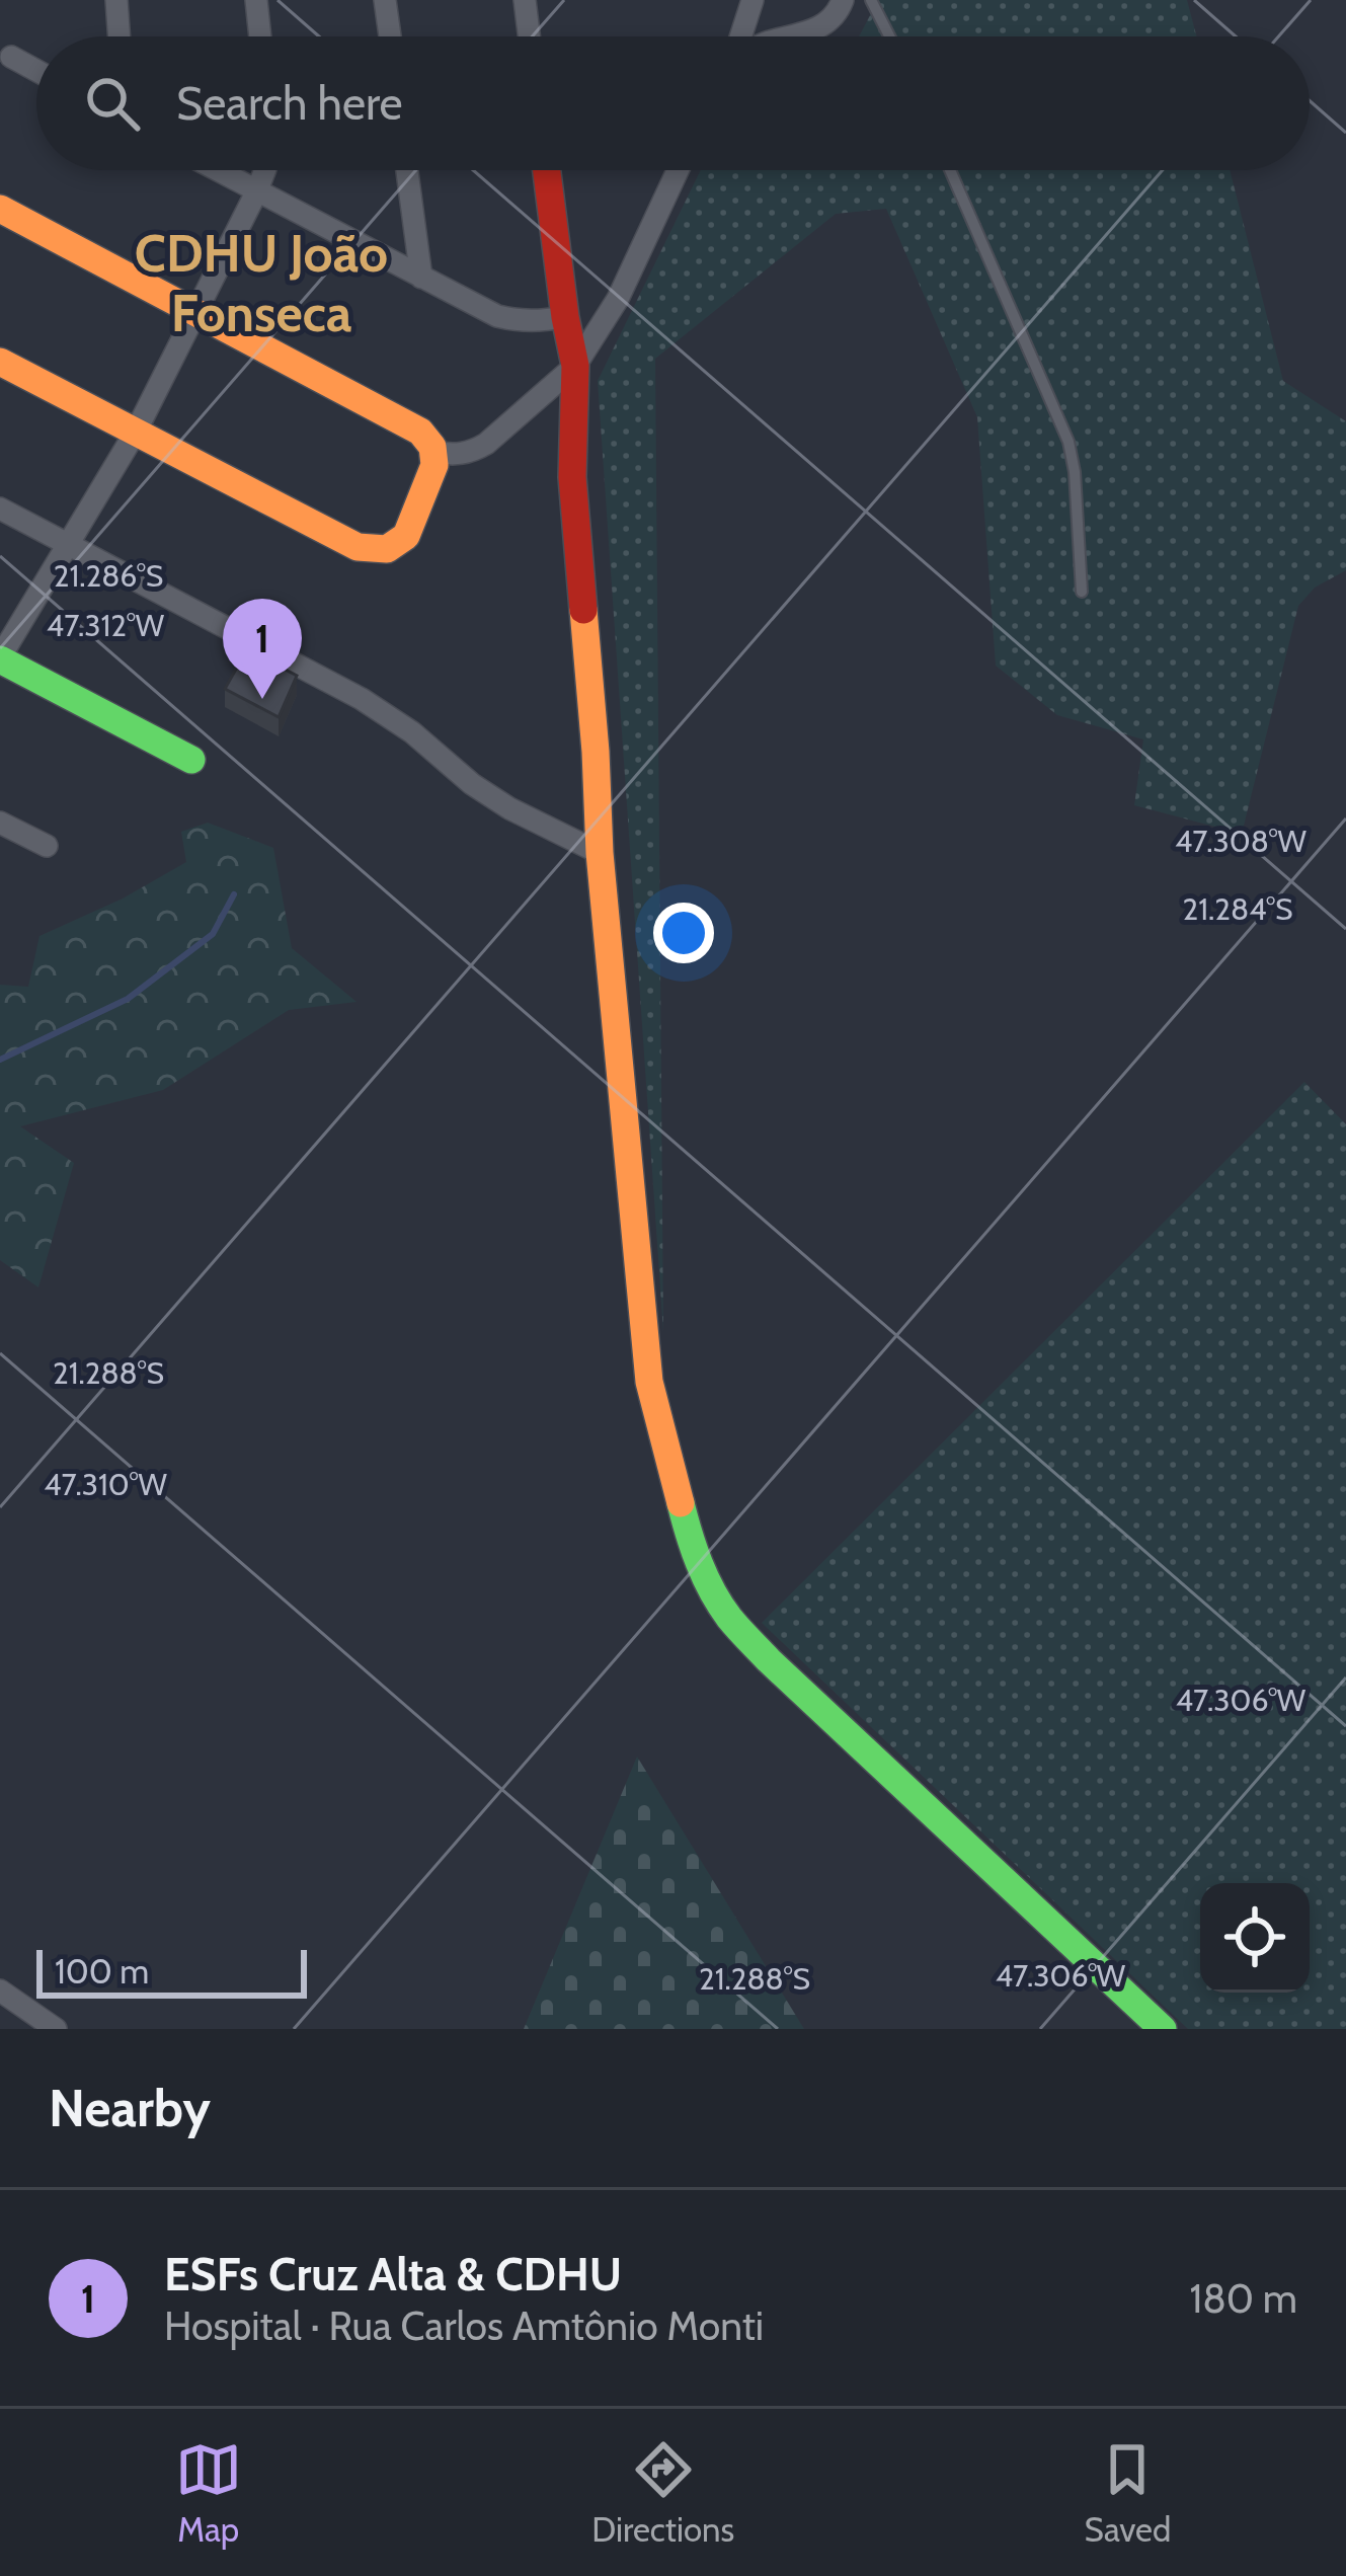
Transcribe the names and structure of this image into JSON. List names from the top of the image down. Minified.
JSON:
{"districts":["CDHU João Fonseca"],"scale_bar":"100 m","page":{"search":"Search here","pins":"1","scale":"100 m","heading":"Nearby","list":[{"mark":"1","name":"ESFs Cruz Alta & CDHU","note":"Hospital · Rua Carlos Amtônio Monti","value":"180 m"}],"nav":["Map","Directions","Saved"]},"coordinates":["21.286°S","47.312°W","47.308°W","21.284°S","21.288°S","47.310°W","47.306°W"]}
